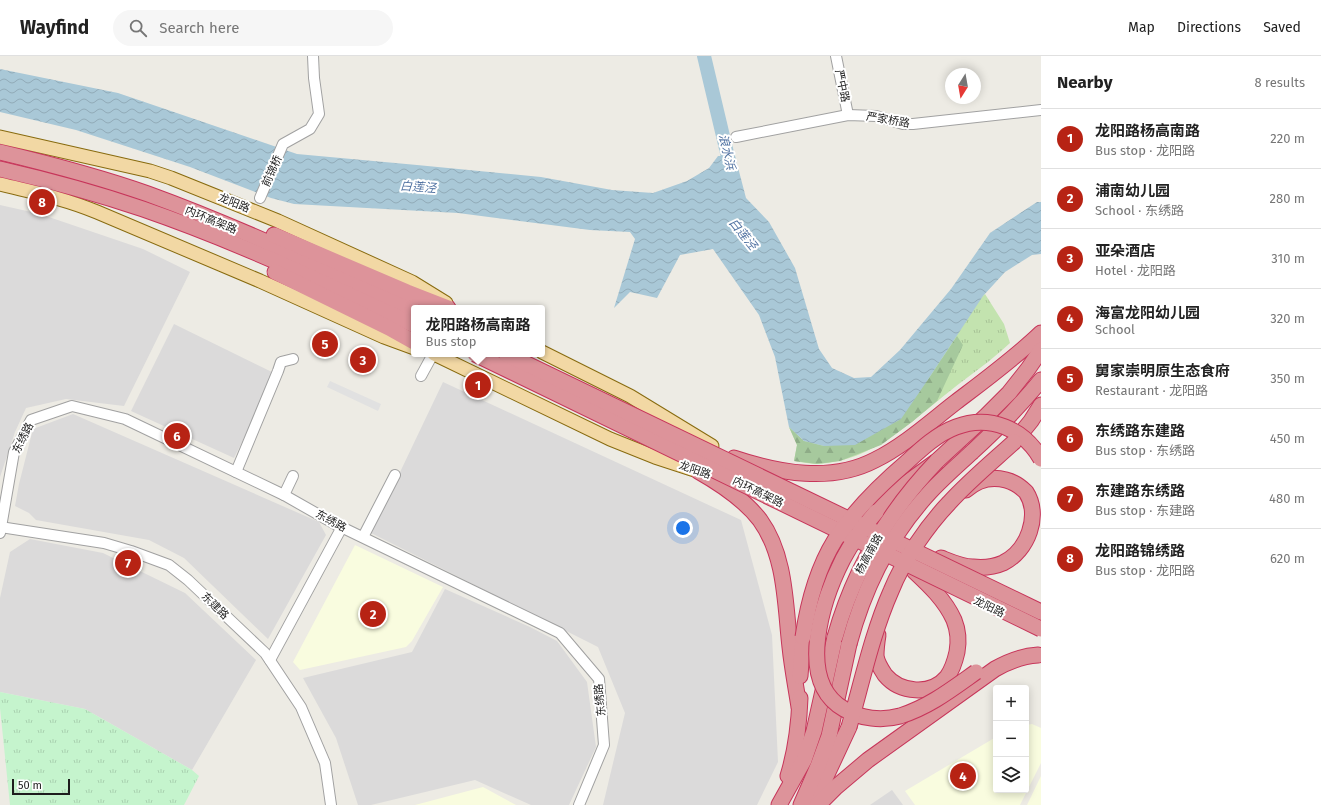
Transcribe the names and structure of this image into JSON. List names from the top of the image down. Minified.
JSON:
{"streets":{"highway":["内环高架路","杨高南路"],"main road":["龙阳路"],"street":["严中路","严家桥路","前锦桥","东绣路","东建路"]},"crossings":[["严中路","严家桥路"],["东绣路","东建路"]],"water":["浪水浜","白莲泾"],"scale_bar":"50 m","north":"bottom","page":{"header":"Wayfind","search":"Search here","nav":["Map","Directions","Saved"],"heading":["Nearby","8 results"],"list":[{"mark":"1","name":"龙阳路杨高南路","note":"Bus stop · 龙阳路","value":"220 m"},{"mark":"2","name":"浦南幼儿园","note":"School · 东绣路","value":"280 m"},{"mark":"3","name":"亚朵酒店","note":"Hotel · 龙阳路","value":"310 m"},{"mark":"4","name":"海富龙阳幼儿园","note":"School","value":"320 m"},{"mark":"5","name":"舅家崇明原生态食府","note":"Restaurant · 龙阳路","value":"350 m"},{"mark":"6","name":"东绣路东建路","note":"Bus stop · 东绣路","value":"450 m"},{"mark":"7","name":"东建路东绣路","note":"Bus stop · 东建路","value":"480 m"},{"mark":"8","name":"龙阳路锦绣路","note":"Bus stop · 龙阳路","value":"620 m"}],"pins":["8","5","3","1","6","7","2","4"],"popup":["龙阳路杨高南路","Bus stop"],"map_buttons":["+","−"],"scale":"50 m"}}
